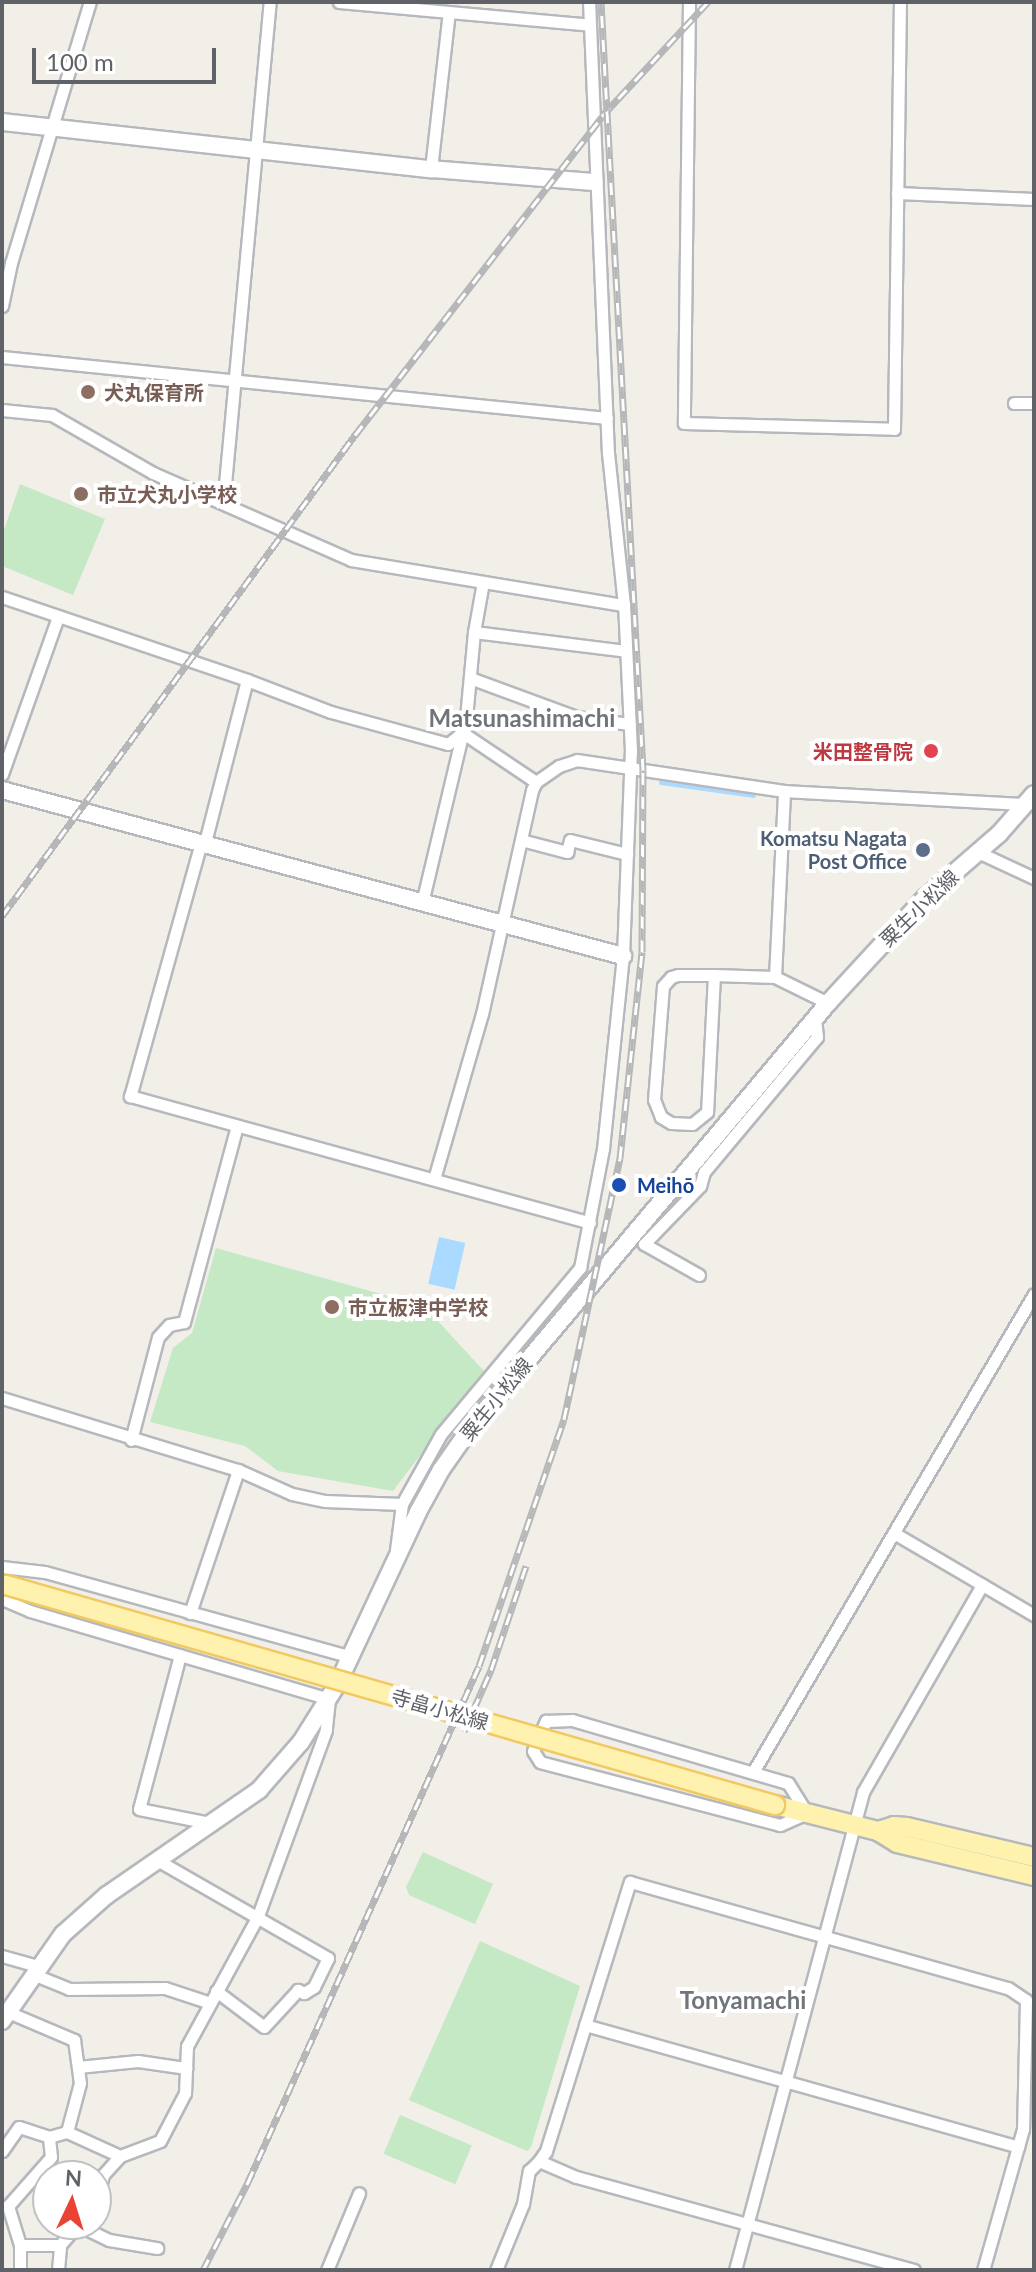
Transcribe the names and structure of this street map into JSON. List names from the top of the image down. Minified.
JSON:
{"streets":{"main road":["粟生小松線","寺畠小松線"]},"districts":["Matsunashimachi","Tonyamachi"],"places":["犬丸保育所","市立犬丸小学校","米田整骨院","Komatsu Nagata Post Office","Meihō","市立板津中学校"],"scale_bar":"100 m","north":"top"}
